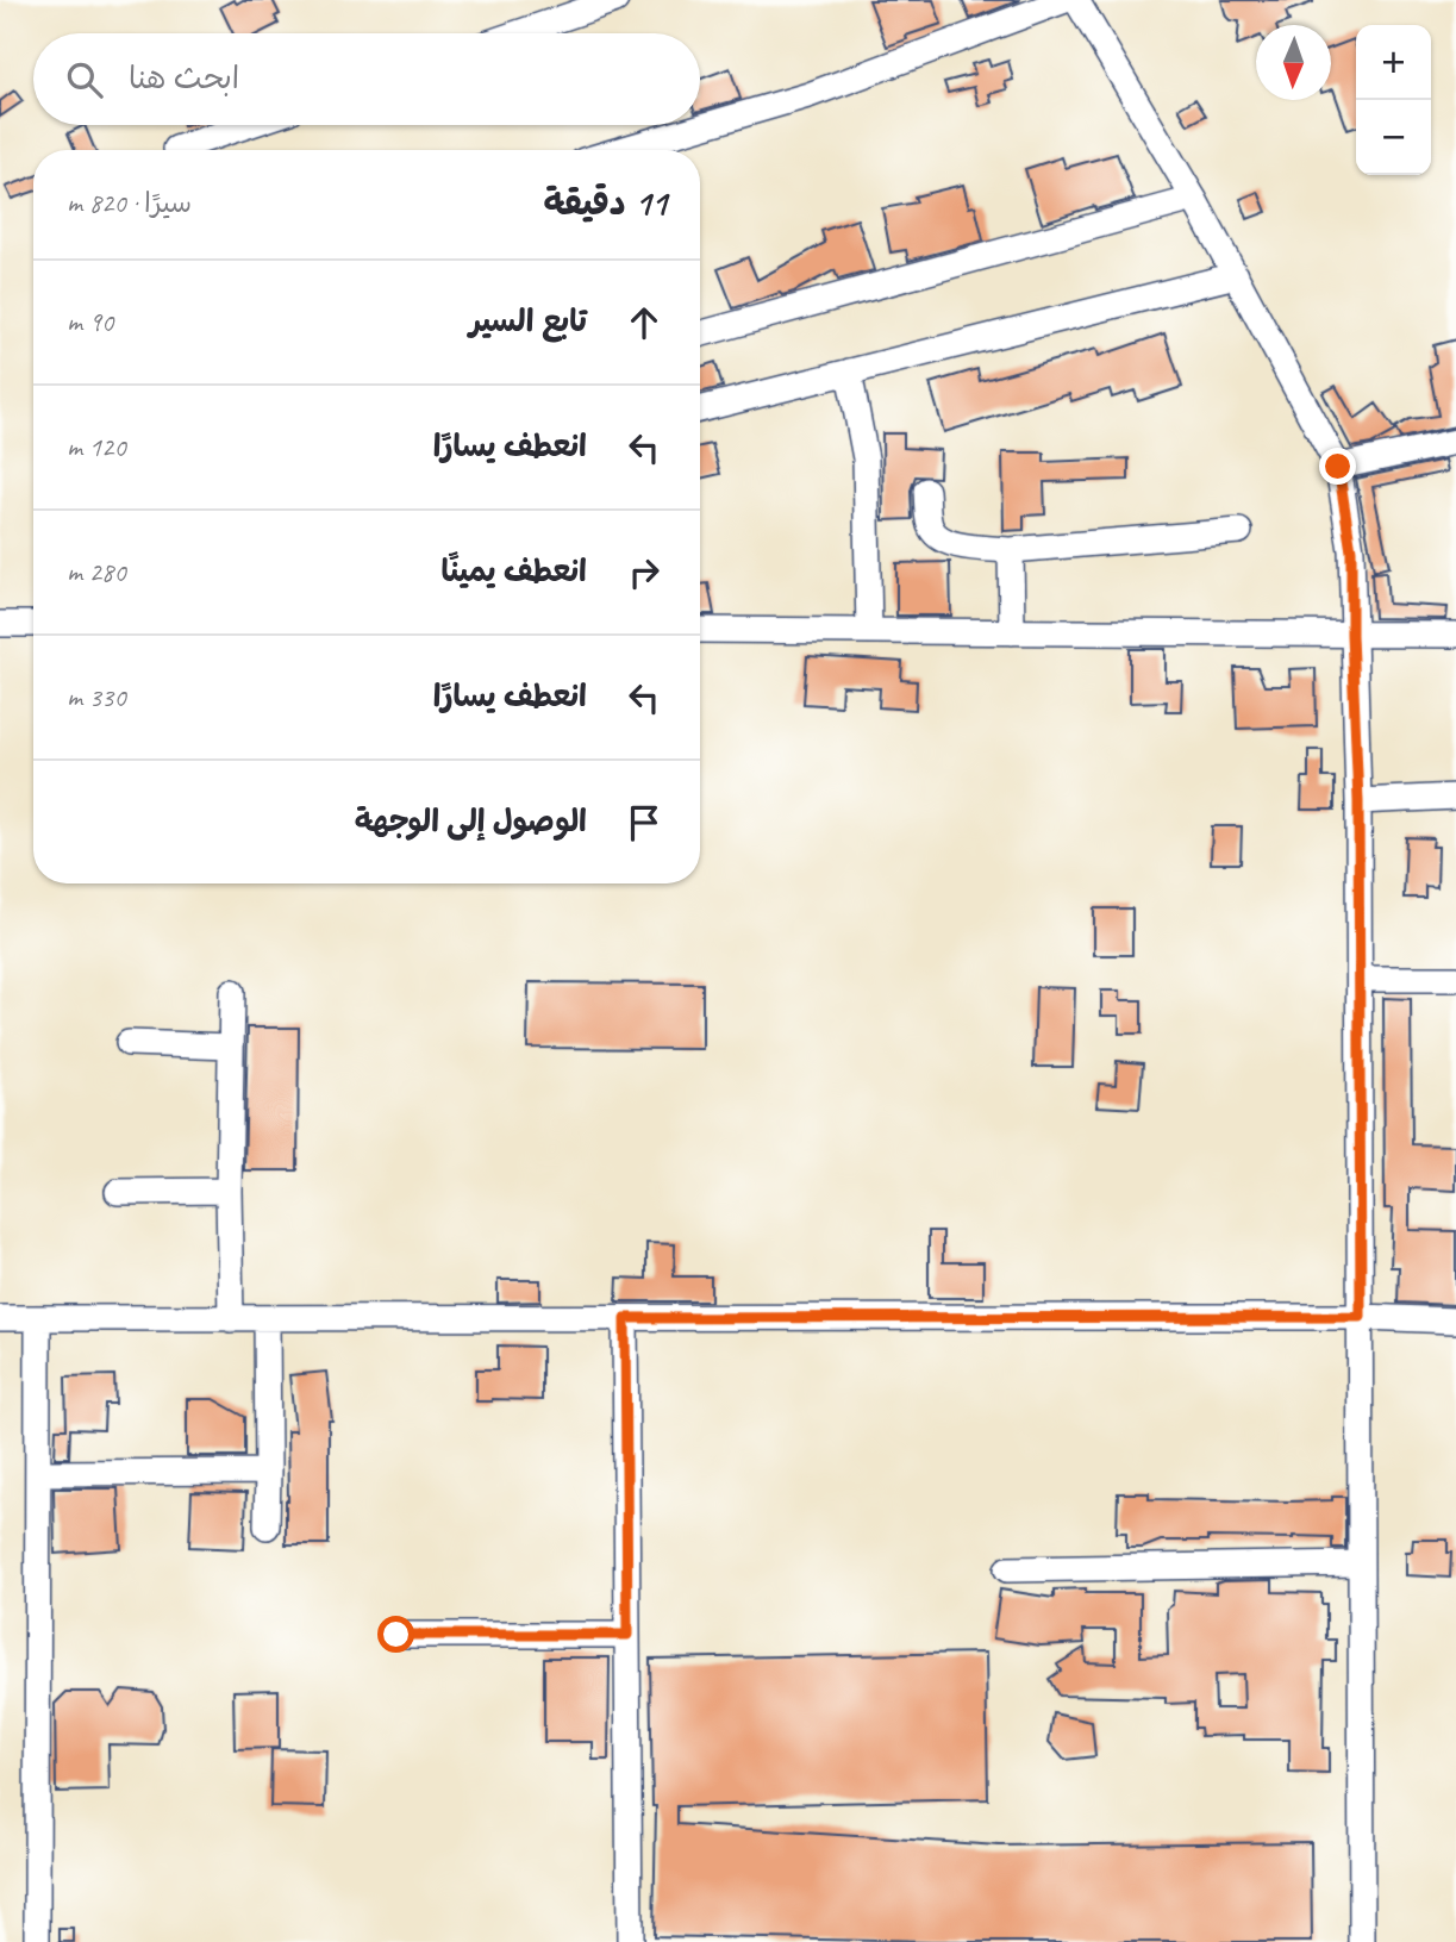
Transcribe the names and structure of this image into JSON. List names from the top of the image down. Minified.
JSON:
{"north":"bottom","page":{"map_buttons":["+","−"],"search":"ابحث هنا","heading":["11 دقيقة","سيرًا · 820 m"],"list":[["تابع السير","90 m"],["انعطف يسارًا","120 m"],["انعطف يمينًا","280 m"],["انعطف يسارًا","330 m"],"الوصول إلى الوجهة"]}}
